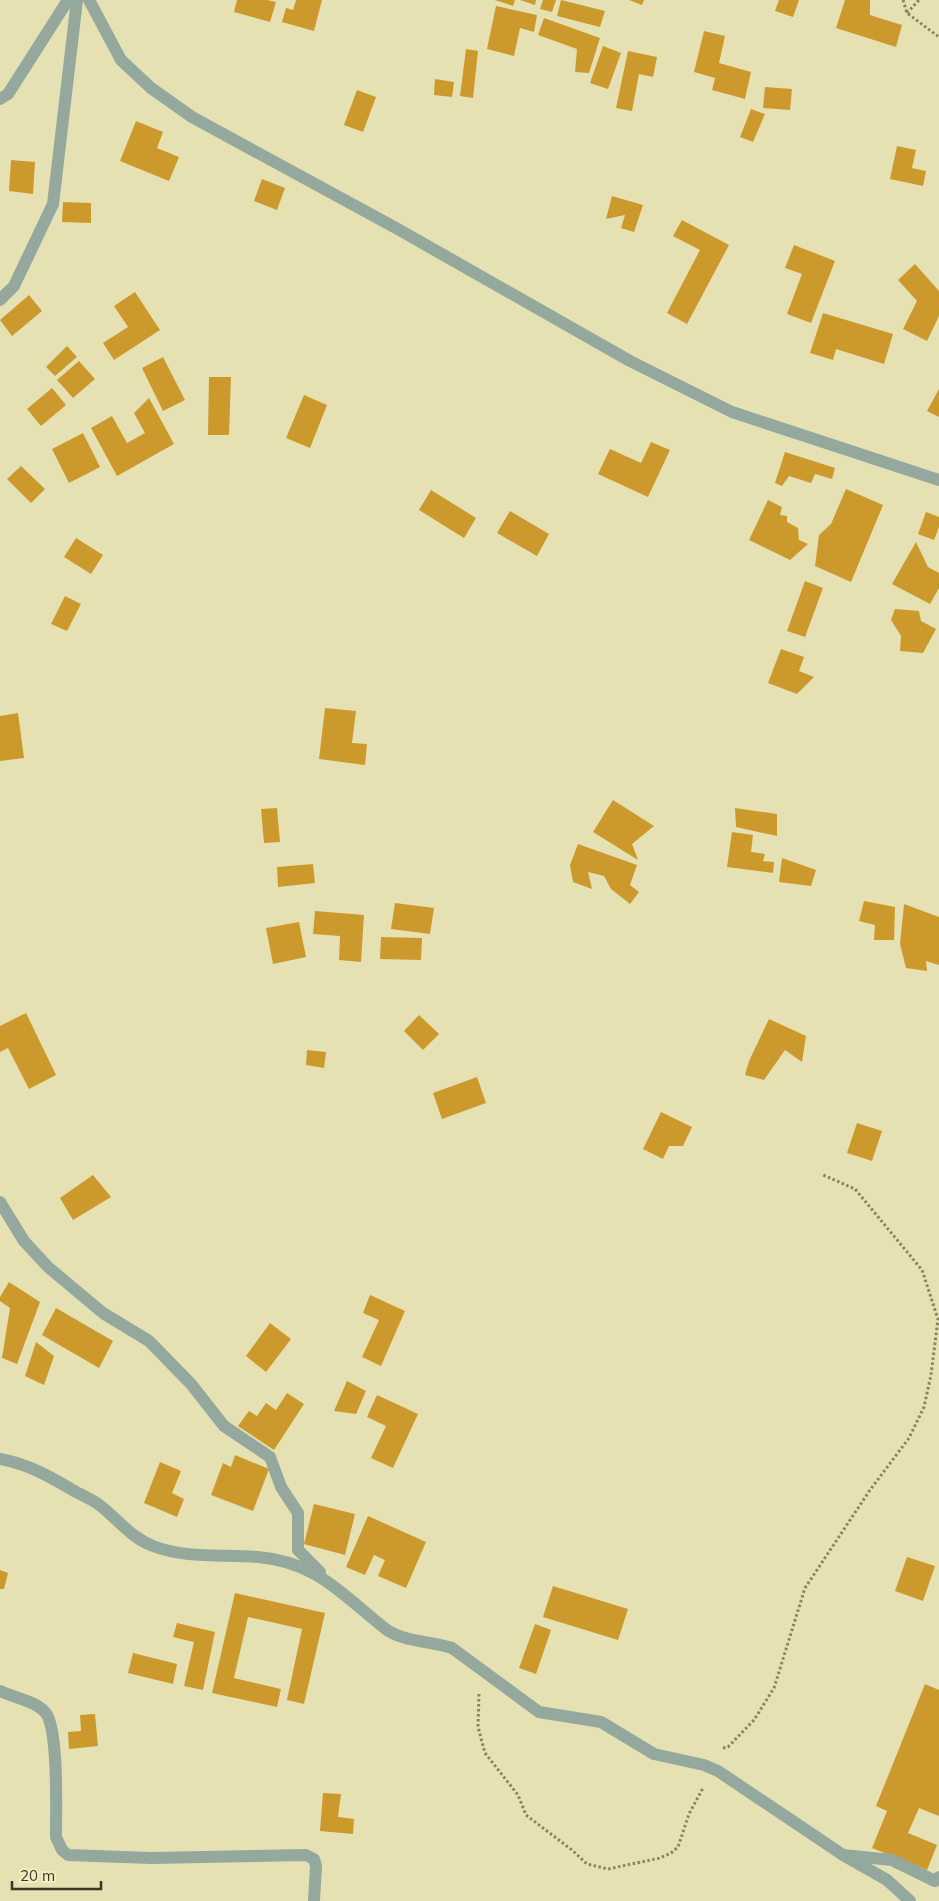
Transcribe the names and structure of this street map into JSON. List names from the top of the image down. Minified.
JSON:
{"scale_bar":"20 m"}
